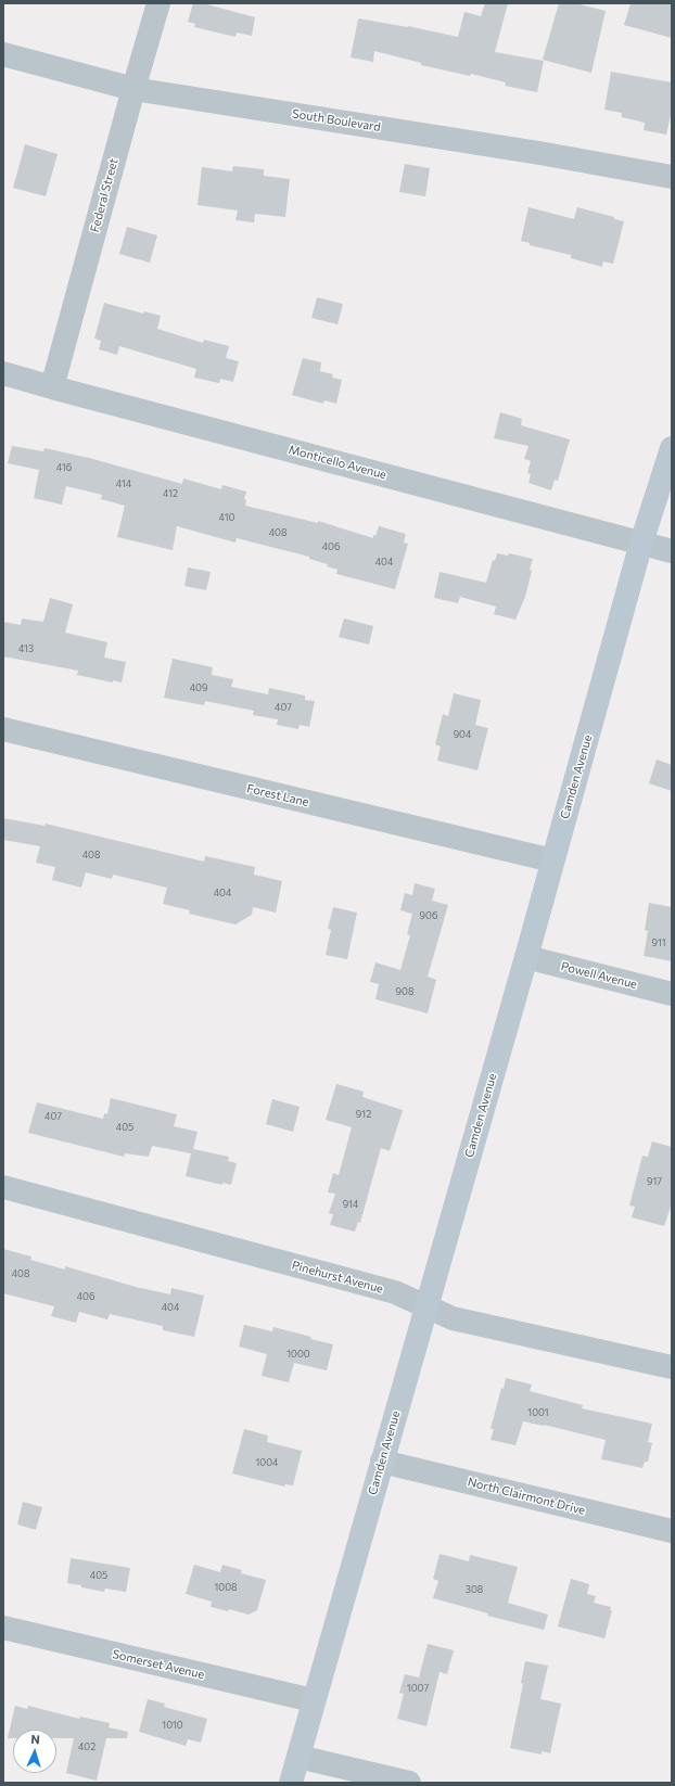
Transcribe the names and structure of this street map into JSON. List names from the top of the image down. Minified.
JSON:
{"streets":{"street":["South Boulevard","Federal Street","Monticello Avenue","Camden Avenue","Forest Lane","Powell Avenue","Pinehurst Avenue","North Clairmont Drive","Somerset Avenue"]},"crossings":[["South Boulevard","Federal Street"],["Federal Street","Monticello Avenue"],["Monticello Avenue","Camden Avenue"],["Camden Avenue","Forest Lane"],["Camden Avenue","Powell Avenue"],["Camden Avenue","Pinehurst Avenue"],["Camden Avenue","North Clairmont Drive"],["Camden Avenue","Somerset Avenue"]],"house_numbers":["416","414","412","410","408","406","404","413","409","407","904","408","404","906","911","908","912","407","405","917","914","408","406","404","1000","1001","1004","405","1008","308","1007","1010","402"],"north":"top"}
